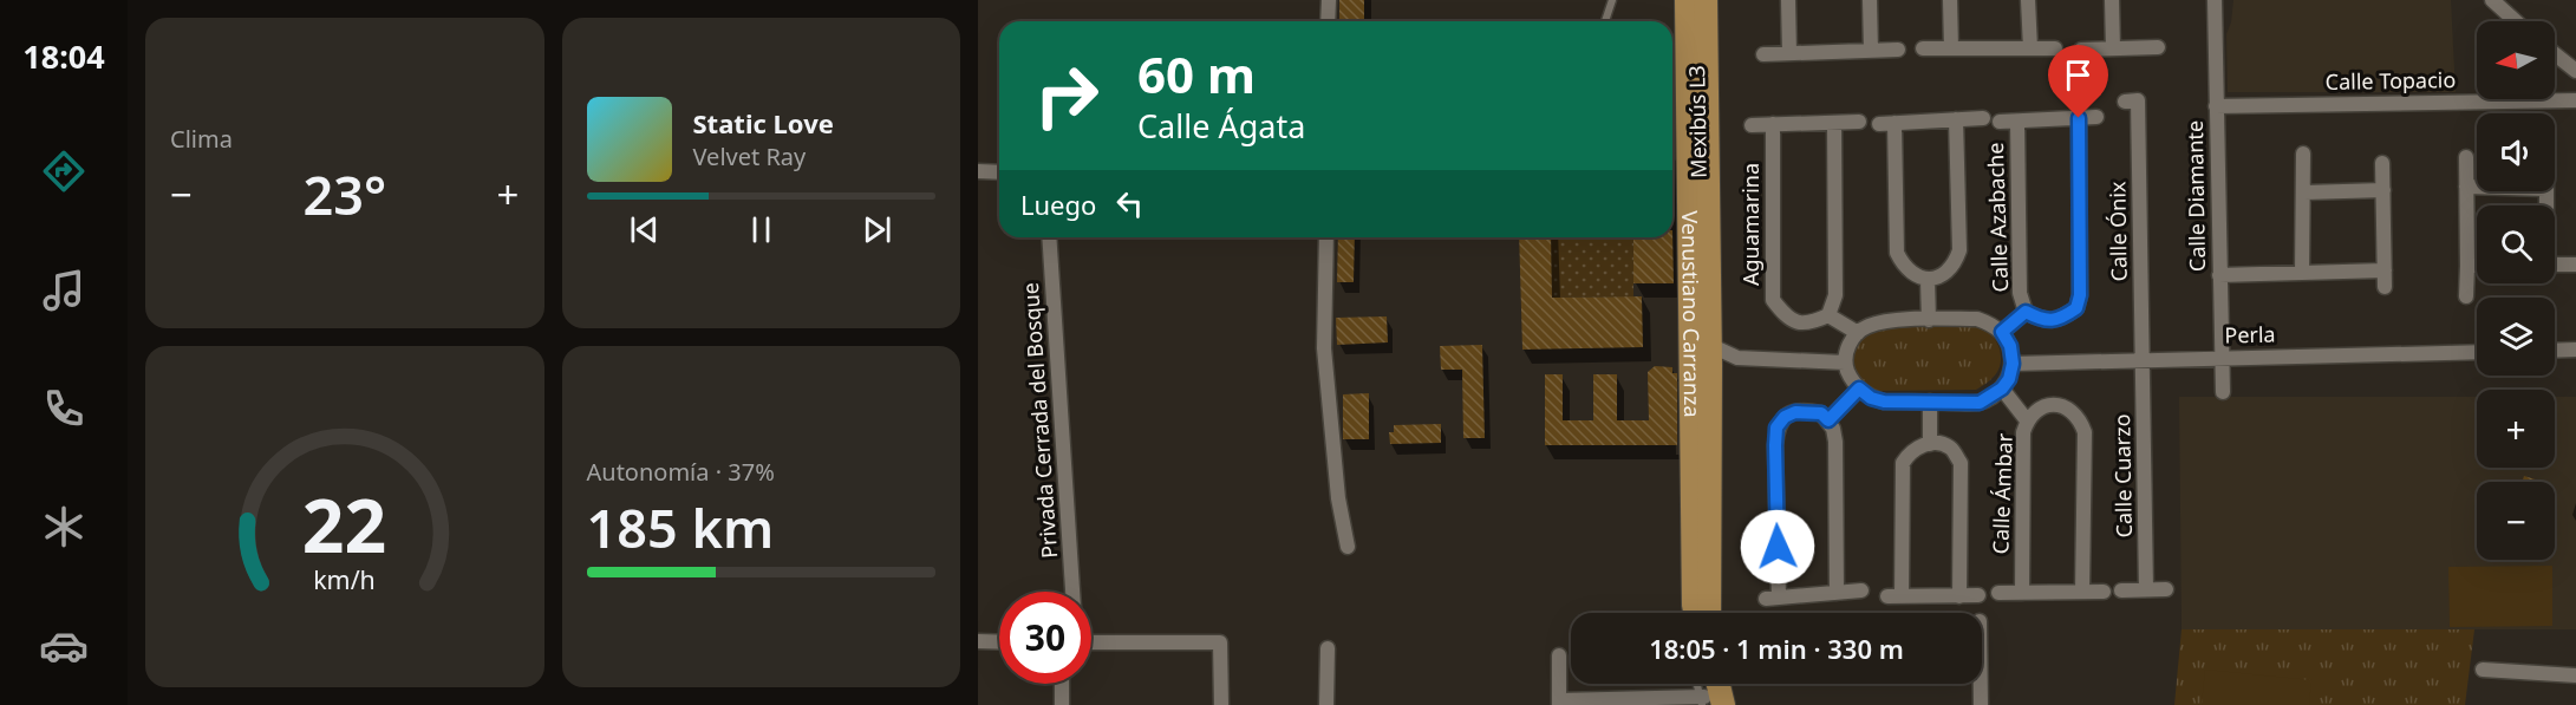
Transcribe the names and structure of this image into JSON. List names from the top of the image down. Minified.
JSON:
{"streets":{"main road":["Venustiano Carranza"],"street":["Calle Topacio","Calle Diamante","Calle Azabache","Aguamarina","Calle Ónix","Perla","Privada Cerrada del Bosque","Calle Cuarzo","Calle Ámbar"],"lane":["Mexibús L3"]},"crossings":[["Calle Topacio","Calle Diamante"],["Calle Diamante","Perla"],["Calle Ónix","Perla"],["Calle Ónix","Calle Cuarzo"],["Perla","Calle Cuarzo"]],"north":"left","page":{"tabs":"18:04","tile":["Clima",["Autonomía · 37%","185 km"]],"map_buttons":["+","−"],"turn":["60 m","Calle Ágata"],"song":["Static Love","Velvet Ray"],"heat":["−","23°","+"],"then":"Luego","limit":"30","trip":"18:05 · 1 min · 330 m","gauge":["22","km/h"]}}
